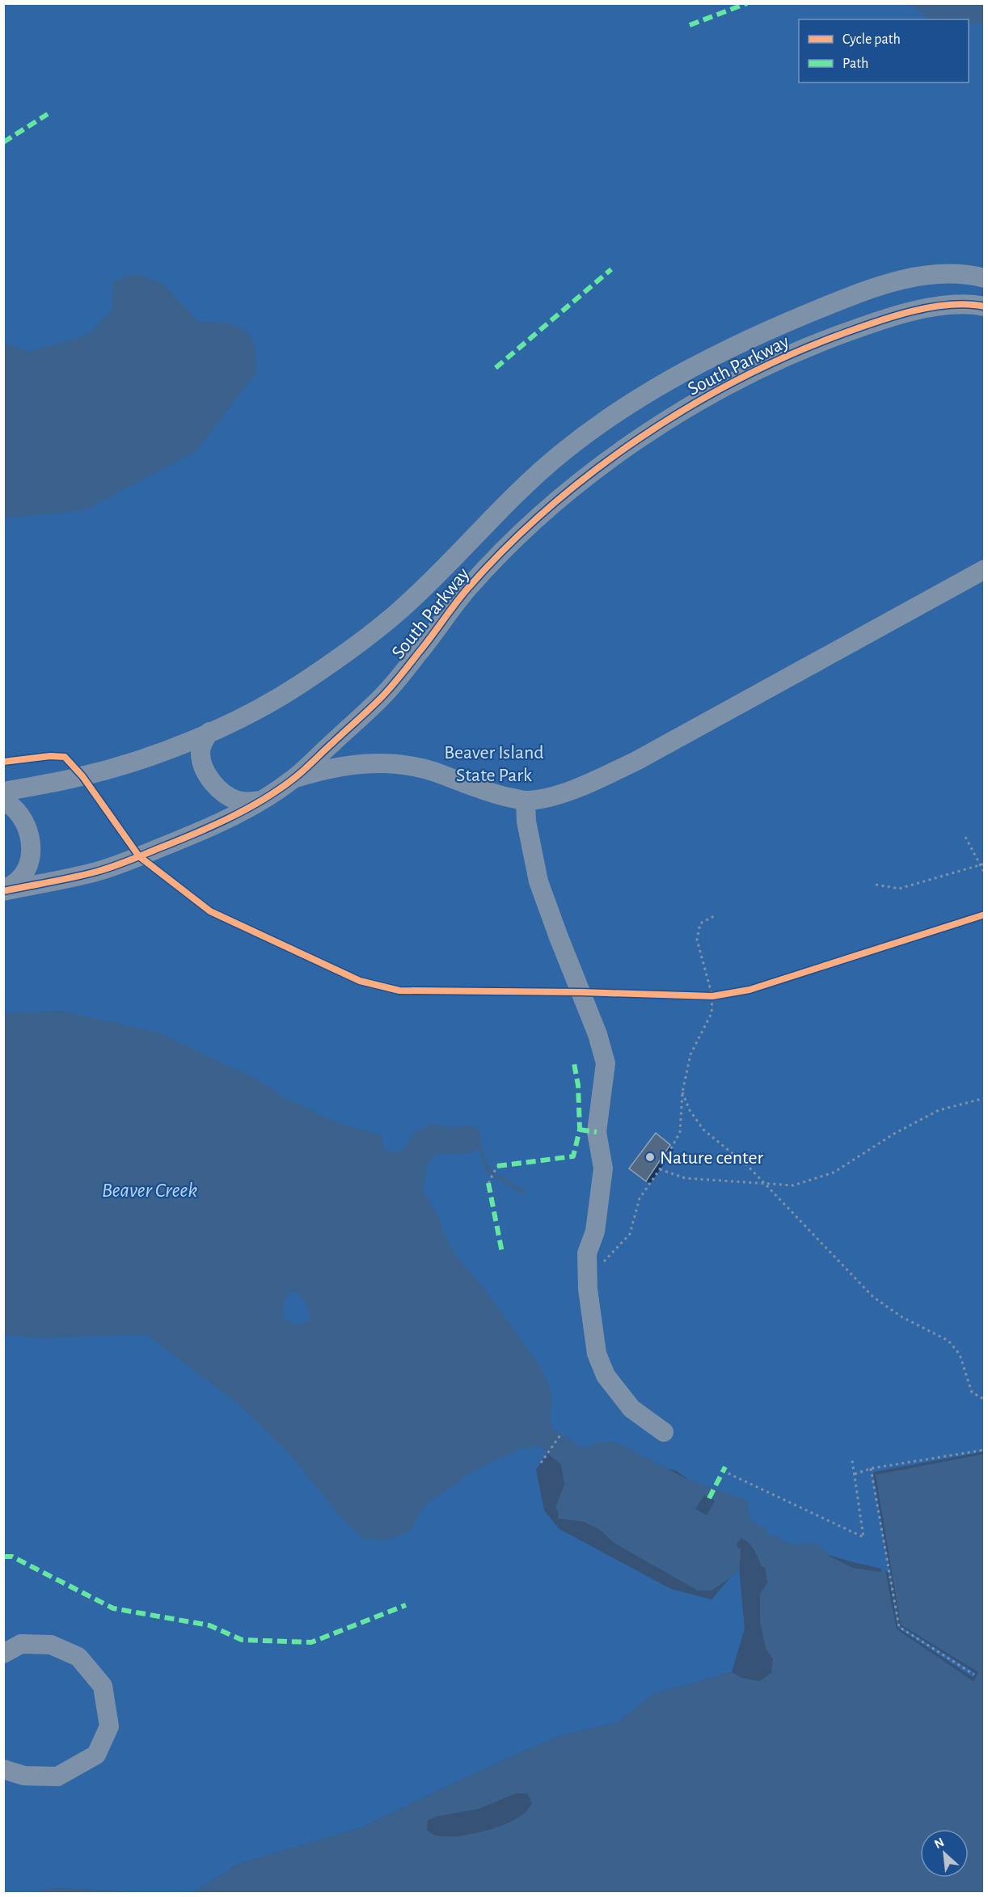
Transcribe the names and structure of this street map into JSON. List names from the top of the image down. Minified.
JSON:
{"streets":{"street":["South Parkway"]},"water":["Beaver Creek"],"parks":["Beaver Island State Park"],"places":["Nature center"],"legend":["Cycle path","Path"],"north":"top left"}
